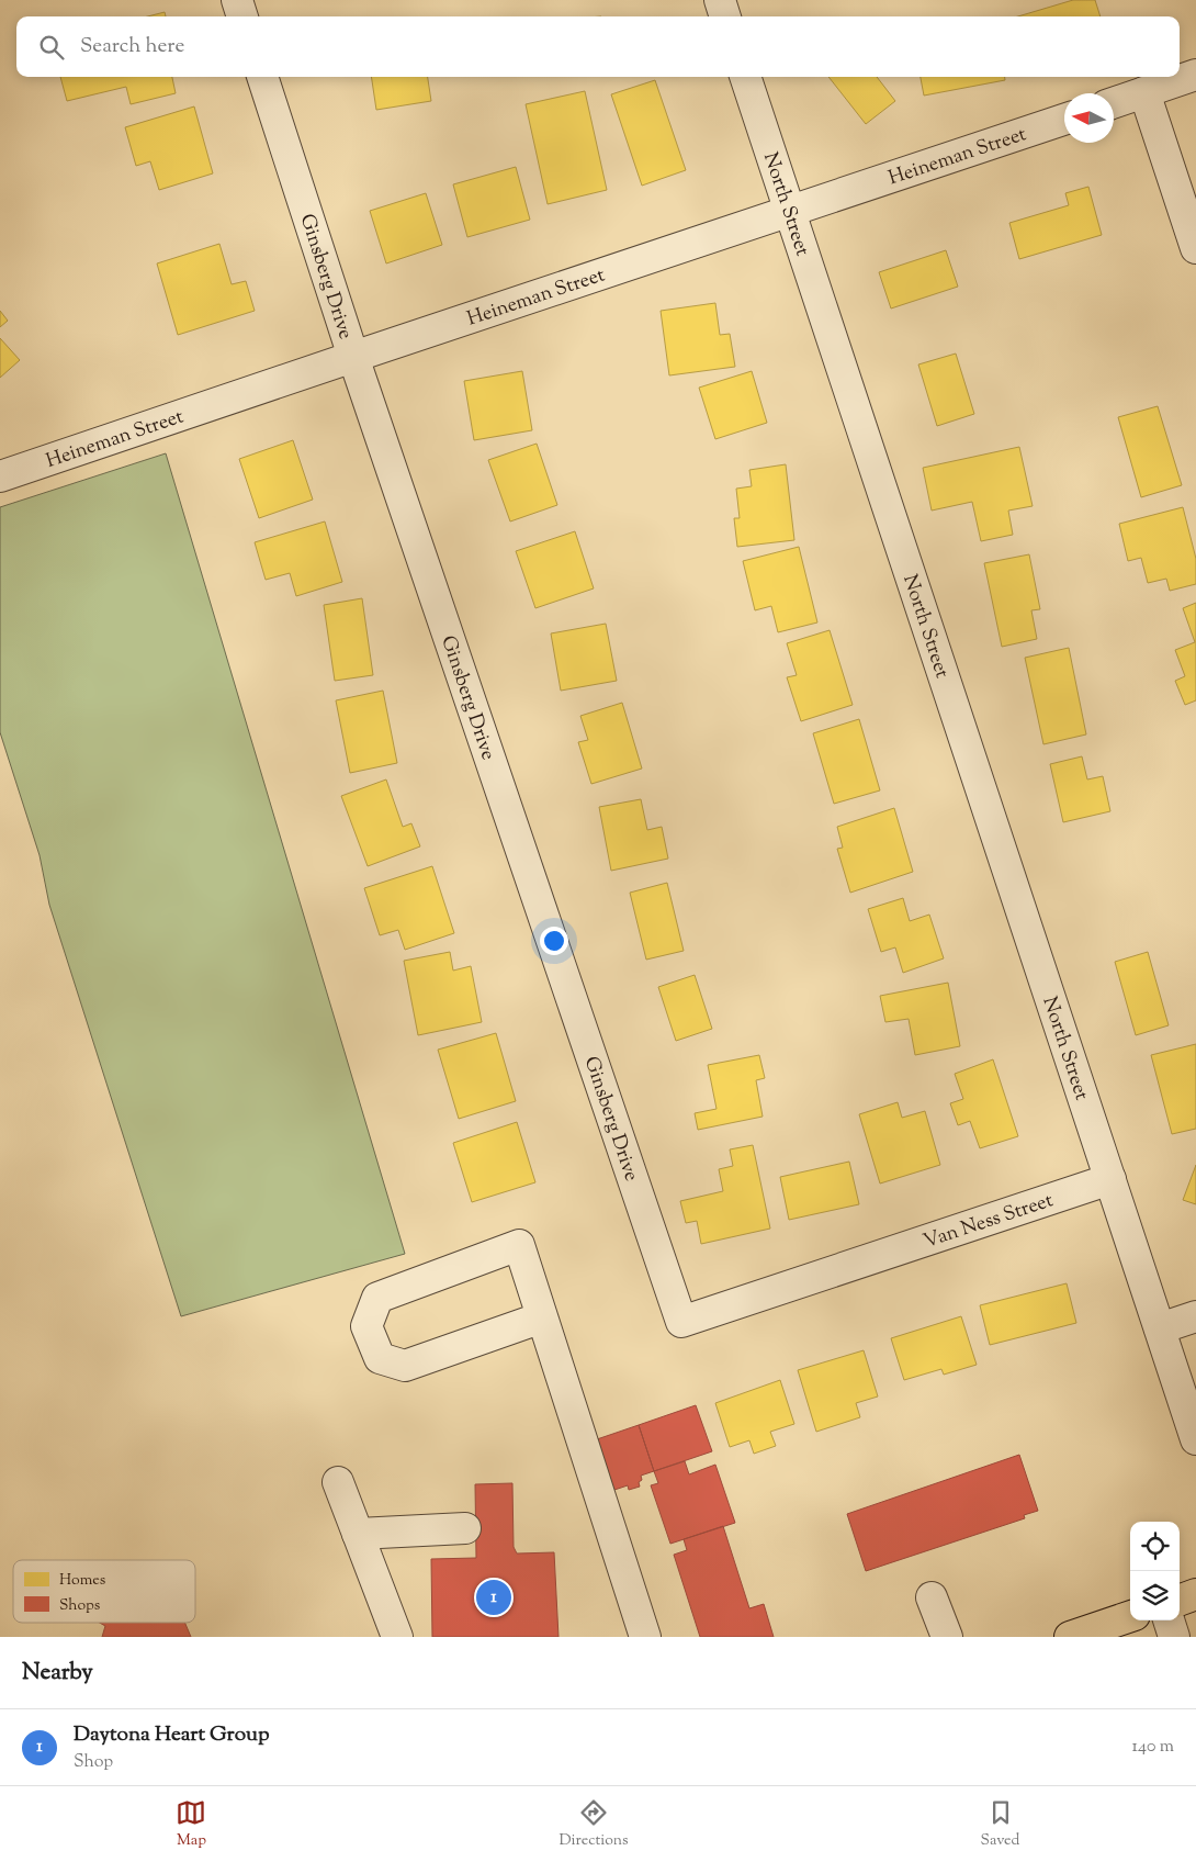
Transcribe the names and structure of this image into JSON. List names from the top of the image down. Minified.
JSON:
{"streets":{"street":["Heineman Street","North Street","Ginsberg Drive","Van Ness Street"]},"crossings":[["Heineman Street","North Street"],["Heineman Street","Ginsberg Drive"],["North Street","Van Ness Street"],["Ginsberg Drive","Van Ness Street"]],"legend":["Homes","Shops"],"north":"left","page":{"search":"Search here","pins":"1","heading":"Nearby","list":[{"mark":"1","name":"Daytona Heart Group","note":"Shop","value":"140 m"}],"nav":["Map","Directions","Saved"]}}
